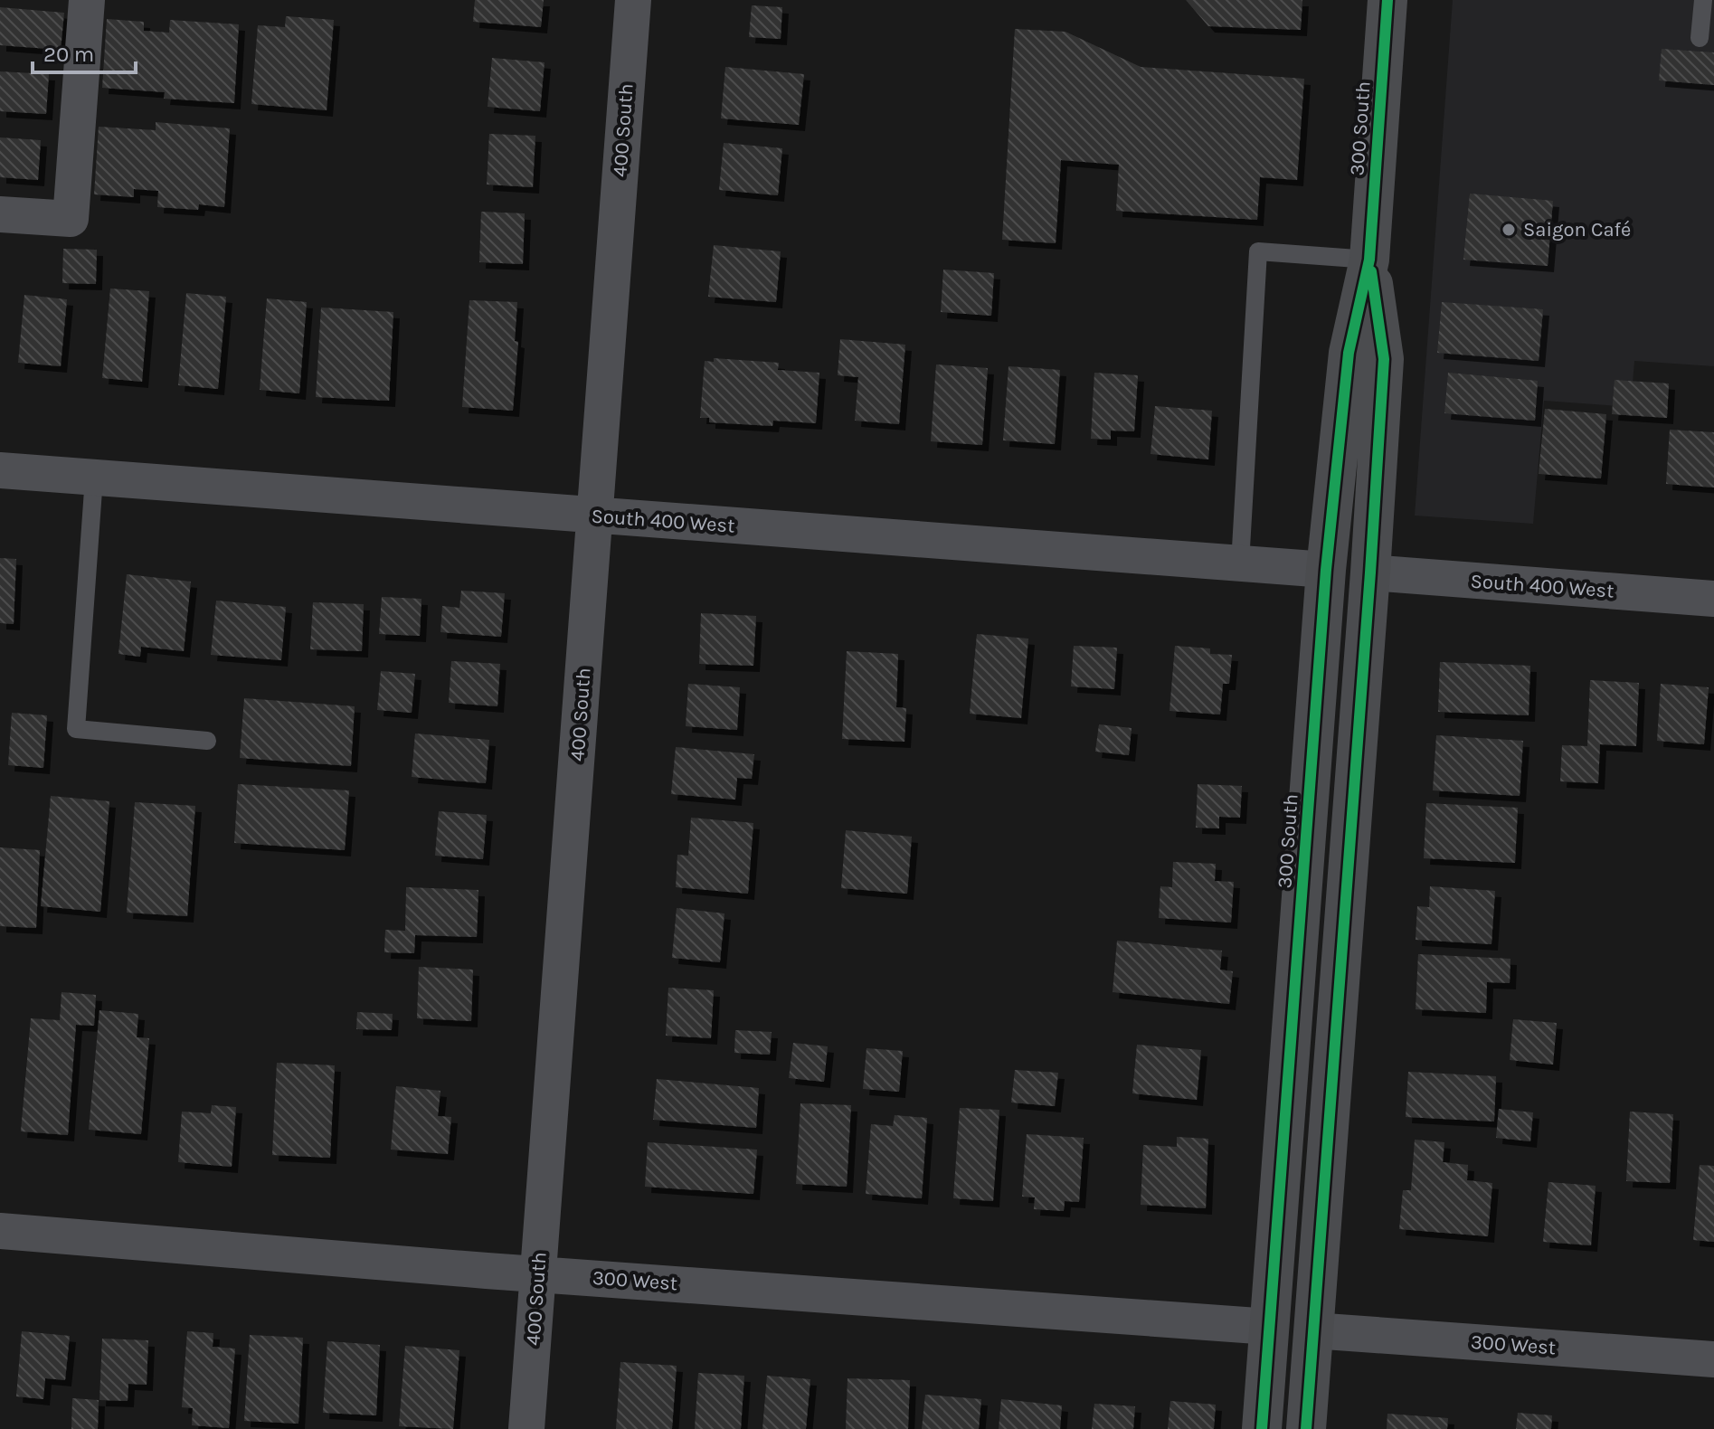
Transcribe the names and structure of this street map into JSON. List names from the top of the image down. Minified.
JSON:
{"streets":{"main road":["300 South"],"street":["400 South","South 400 West","300 West"]},"crossings":[["300 South","South 400 West"],["300 South","300 West"],["400 South","South 400 West"],["400 South","300 West"]],"places":["Saigon Café"],"scale_bar":"20 m"}
